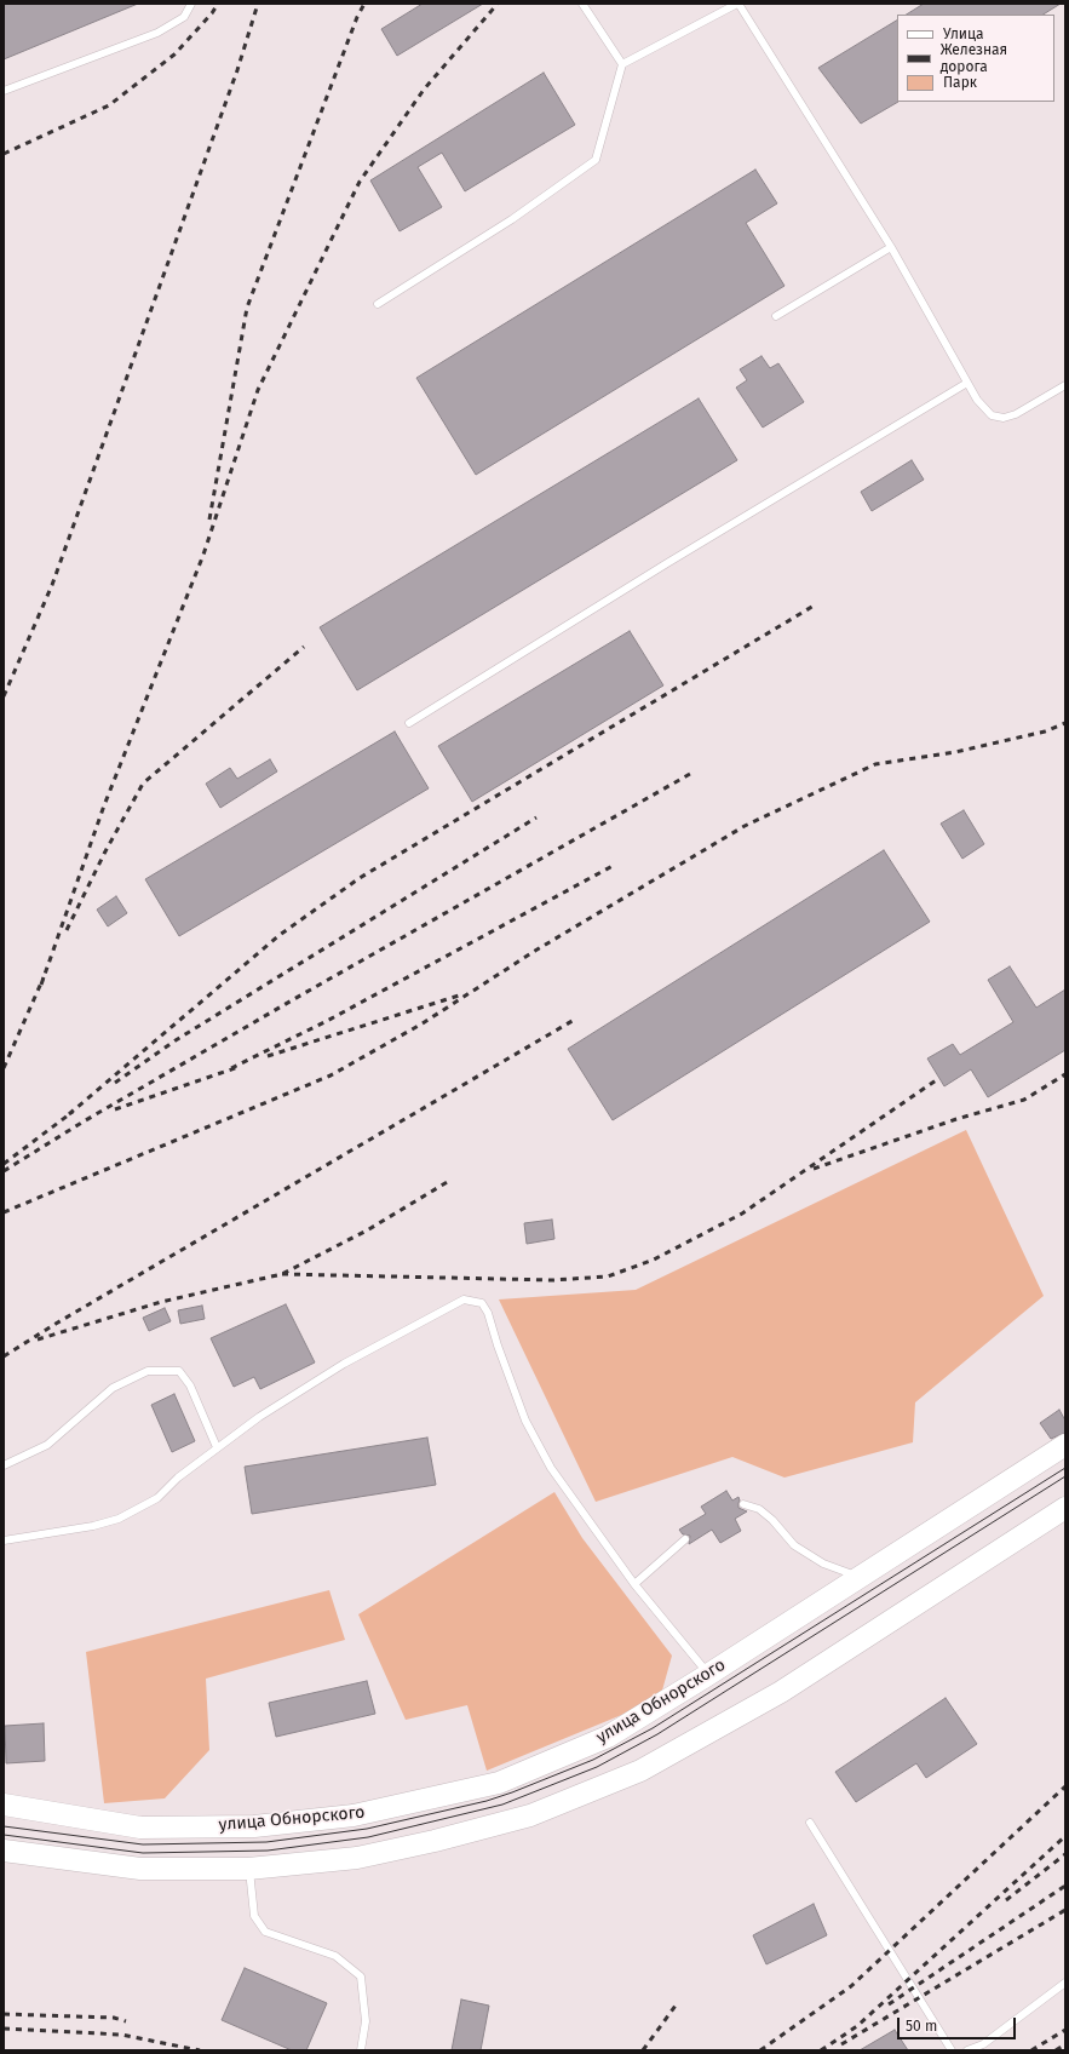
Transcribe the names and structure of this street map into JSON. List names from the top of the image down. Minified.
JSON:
{"streets":{"main road":["улица Обнорского"]},"legend":["Улица","Железная дорога","Парк"],"scale_bar":"50 m"}
